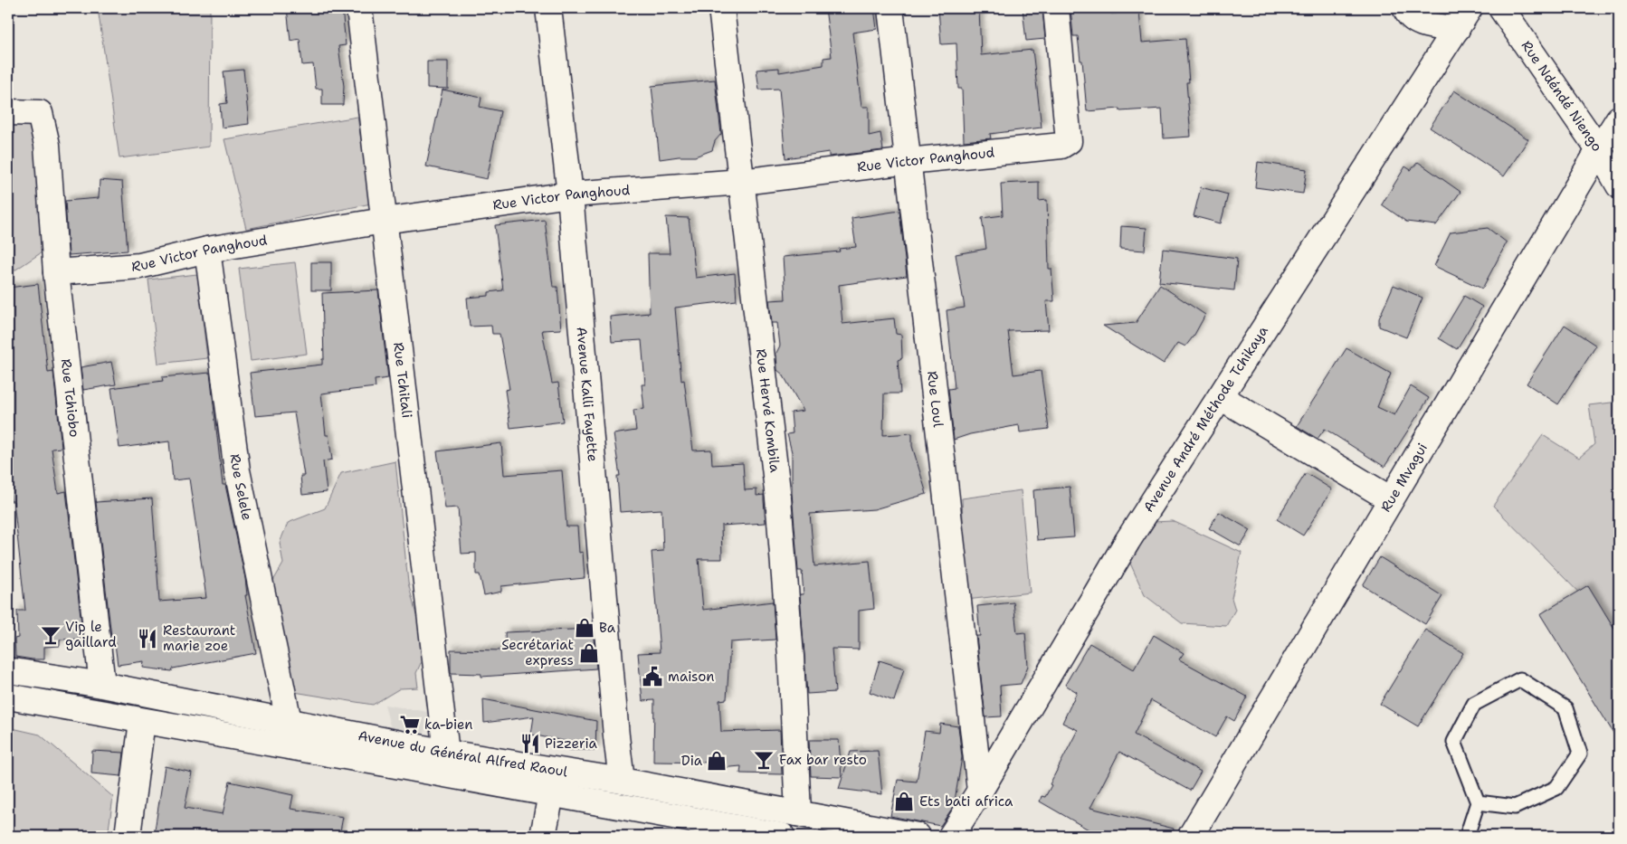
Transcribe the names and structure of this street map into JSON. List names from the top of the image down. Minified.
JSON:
{"streets":{"street":["Rue Ndéndé Niengo","Rue Victor Panghoud","Rue Tchitali","Avenue Kalli Fayette","Rue Tchiobo","Rue Loul","Rue Hervé Kombila","Avenue André Méthode Tchikaya","Rue Mvagui","Rue Selele","Avenue du Général Alfred Raoul"]},"crossings":[["Rue Ndéndé Niengo","Rue Mvagui"],["Rue Victor Panghoud","Rue Tchitali"],["Rue Victor Panghoud","Avenue Kalli Fayette"],["Rue Victor Panghoud","Rue Tchiobo"],["Rue Victor Panghoud","Rue Loul"],["Rue Victor Panghoud","Rue Hervé Kombila"],["Rue Victor Panghoud","Rue Selele"],["Rue Tchitali","Avenue du Général Alfred Raoul"],["Avenue Kalli Fayette","Avenue du Général Alfred Raoul"],["Rue Tchiobo","Avenue du Général Alfred Raoul"],["Rue Loul","Avenue André Méthode Tchikaya"],["Rue Hervé Kombila","Avenue du Général Alfred Raoul"],["Rue Selele","Avenue du Général Alfred Raoul"]],"places":{"shop":["Ba","Secrétariat express","Dia","Ets bati africa"],"bar":["Vip le gaillard","Fax bar resto"],"restaurant":["Restaurant marie zoe","Pizzeria"],"public building":["maison"],"supermarket":["ka-bien"]}}
